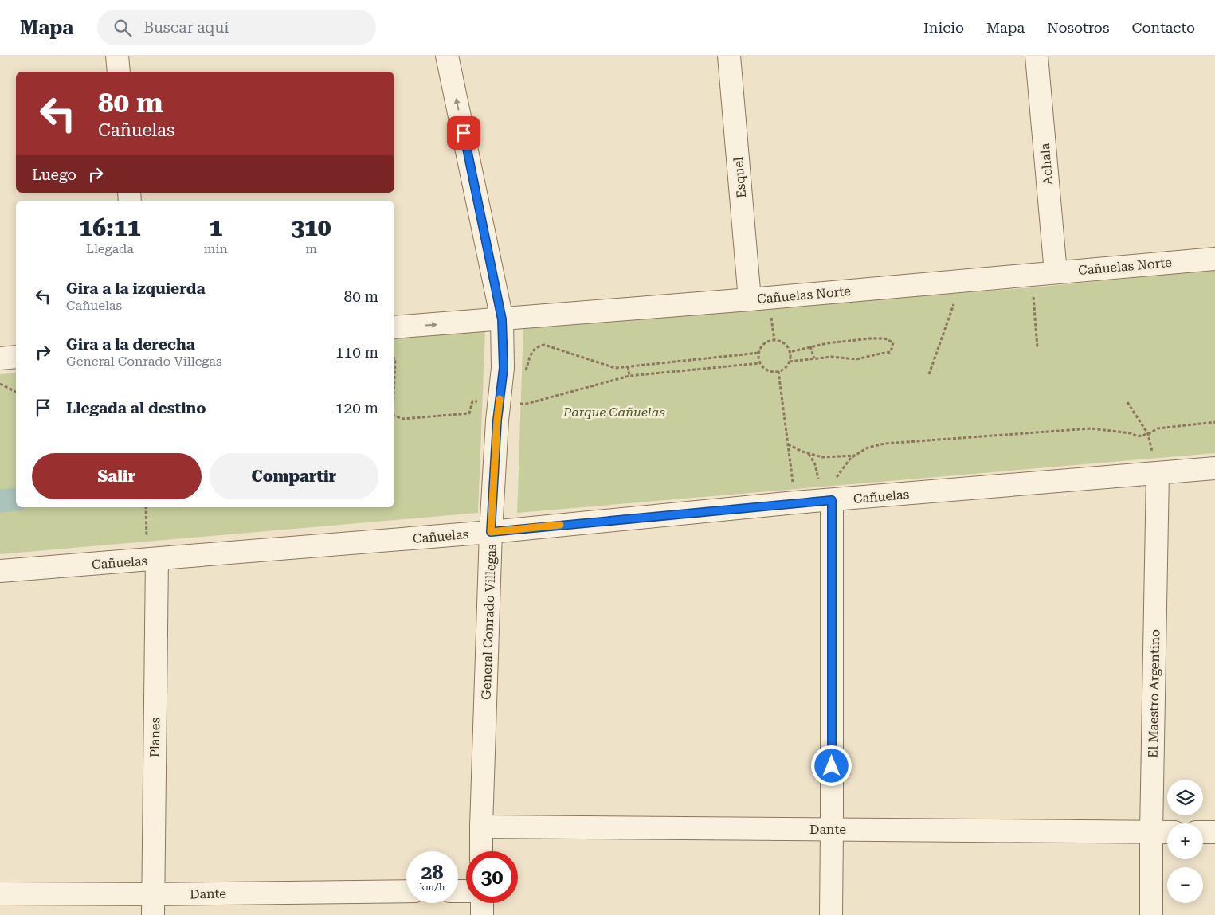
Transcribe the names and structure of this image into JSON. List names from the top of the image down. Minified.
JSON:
{"streets":{"street":["Achala","Esquel","Cañuelas Norte","Cañuelas","General Conrado Villegas","El Maestro Argentino","Planes","Dante"]},"crossings":[["Achala","Cañuelas Norte"],["Esquel","Cañuelas Norte"],["Cañuelas Norte","General Conrado Villegas"],["Cañuelas","General Conrado Villegas"],["Cañuelas","El Maestro Argentino"],["Cañuelas","Planes"],["General Conrado Villegas","Dante"],["El Maestro Argentino","Dante"],["Planes","Dante"]],"parks":["Parque Cañuelas"],"page":{"header":"Mapa","search":"Buscar aquí","nav":["Inicio","Mapa","Nosotros","Contacto"],"turn":["80 m","Cañuelas"],"then":"Luego","eta":["16:11","Llegada","1","min","310","m"],"list":[{"name":"Gira a la izquierda","note":"Cañuelas","value":"80 m"},{"name":"Gira a la derecha","note":"General Conrado Villegas","value":"110 m"},{"name":"Llegada al destino","value":"120 m"}],"buttons":["Salir","Compartir"],"map_buttons":["+","−"],"speed":"28 km/h","limit":"30"}}
